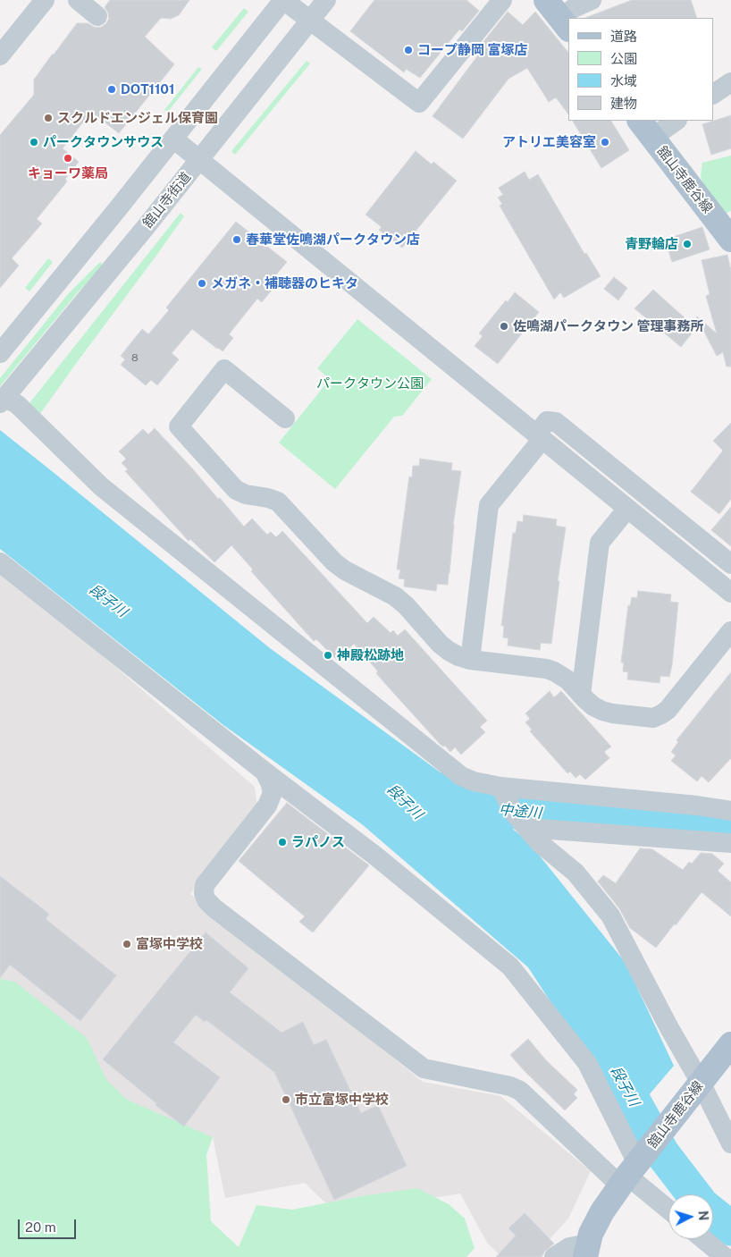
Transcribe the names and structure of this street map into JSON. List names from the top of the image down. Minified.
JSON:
{"streets":{"main road":["舘山寺鹿谷線"],"street":["舘山寺街道"]},"water":["段子川","中途川"],"parks":["パークタウン公園"],"places":["コープ静岡 富塚店","DOT1101","スクルドエンジェル保育園","パークタウンサウス","アトリエ美容室","キョーワ薬局","春華堂佐鳴湖パークタウン店","青野輪店","メガネ・補聴器のヒキタ","佐鳴湖パークタウン 管理事務所","神殿松跡地","ラパノス","富塚中学校","市立富塚中学校"],"house_numbers":["8"],"legend":["道路","公園","水域","建物"],"scale_bar":"20 m","north":"right"}
